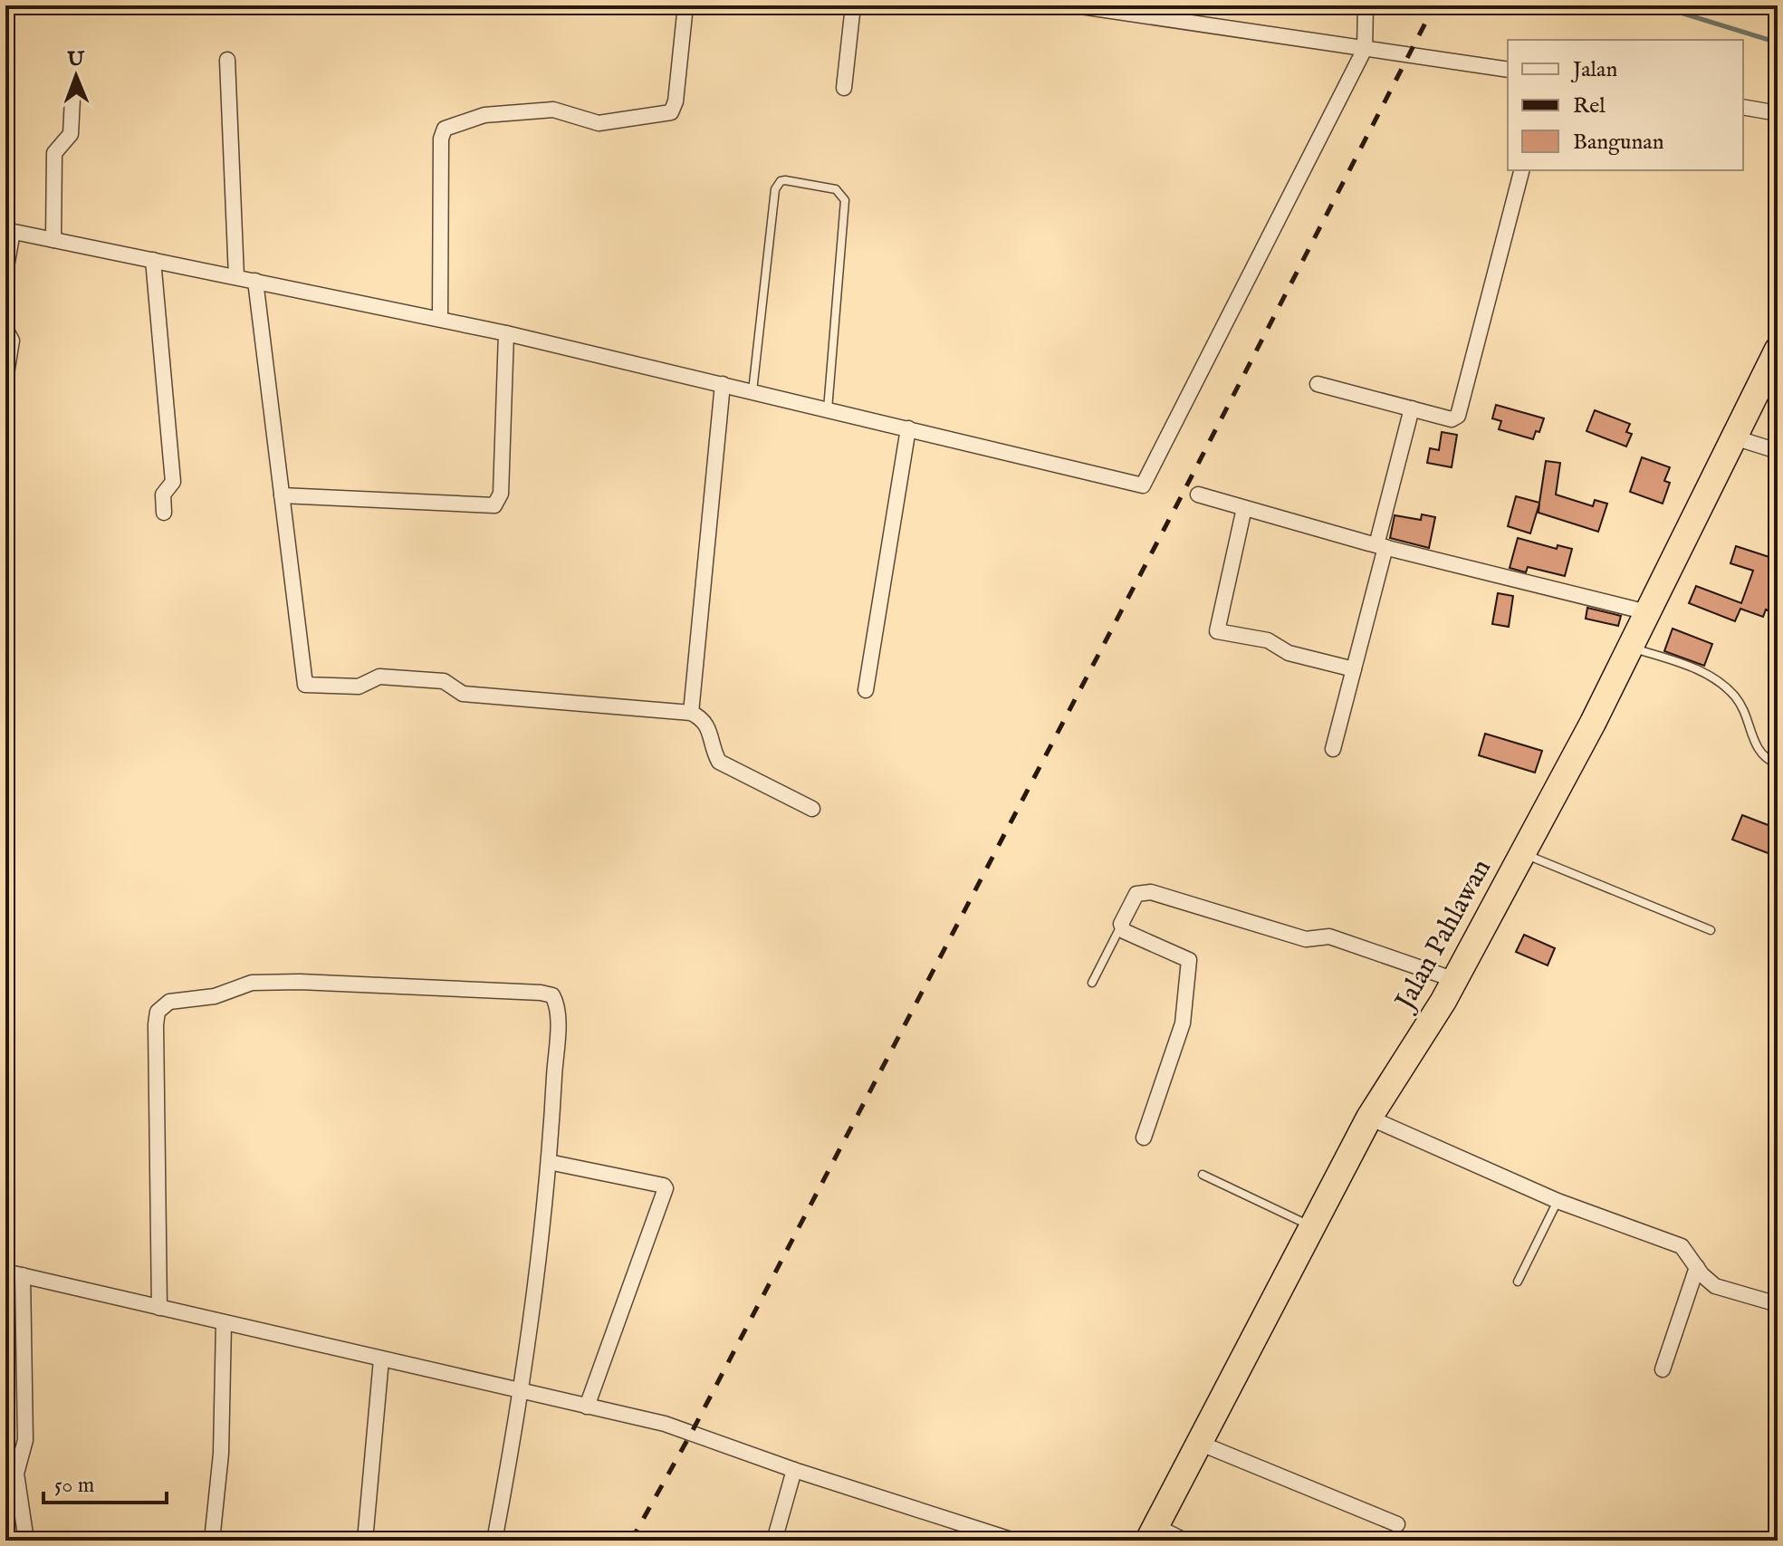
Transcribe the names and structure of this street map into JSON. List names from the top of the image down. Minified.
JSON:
{"streets":{"highway":["Jalan Pahlawan"]},"legend":["Jalan","Rel","Bangunan"],"scale_bar":"50 m","north":"top"}
